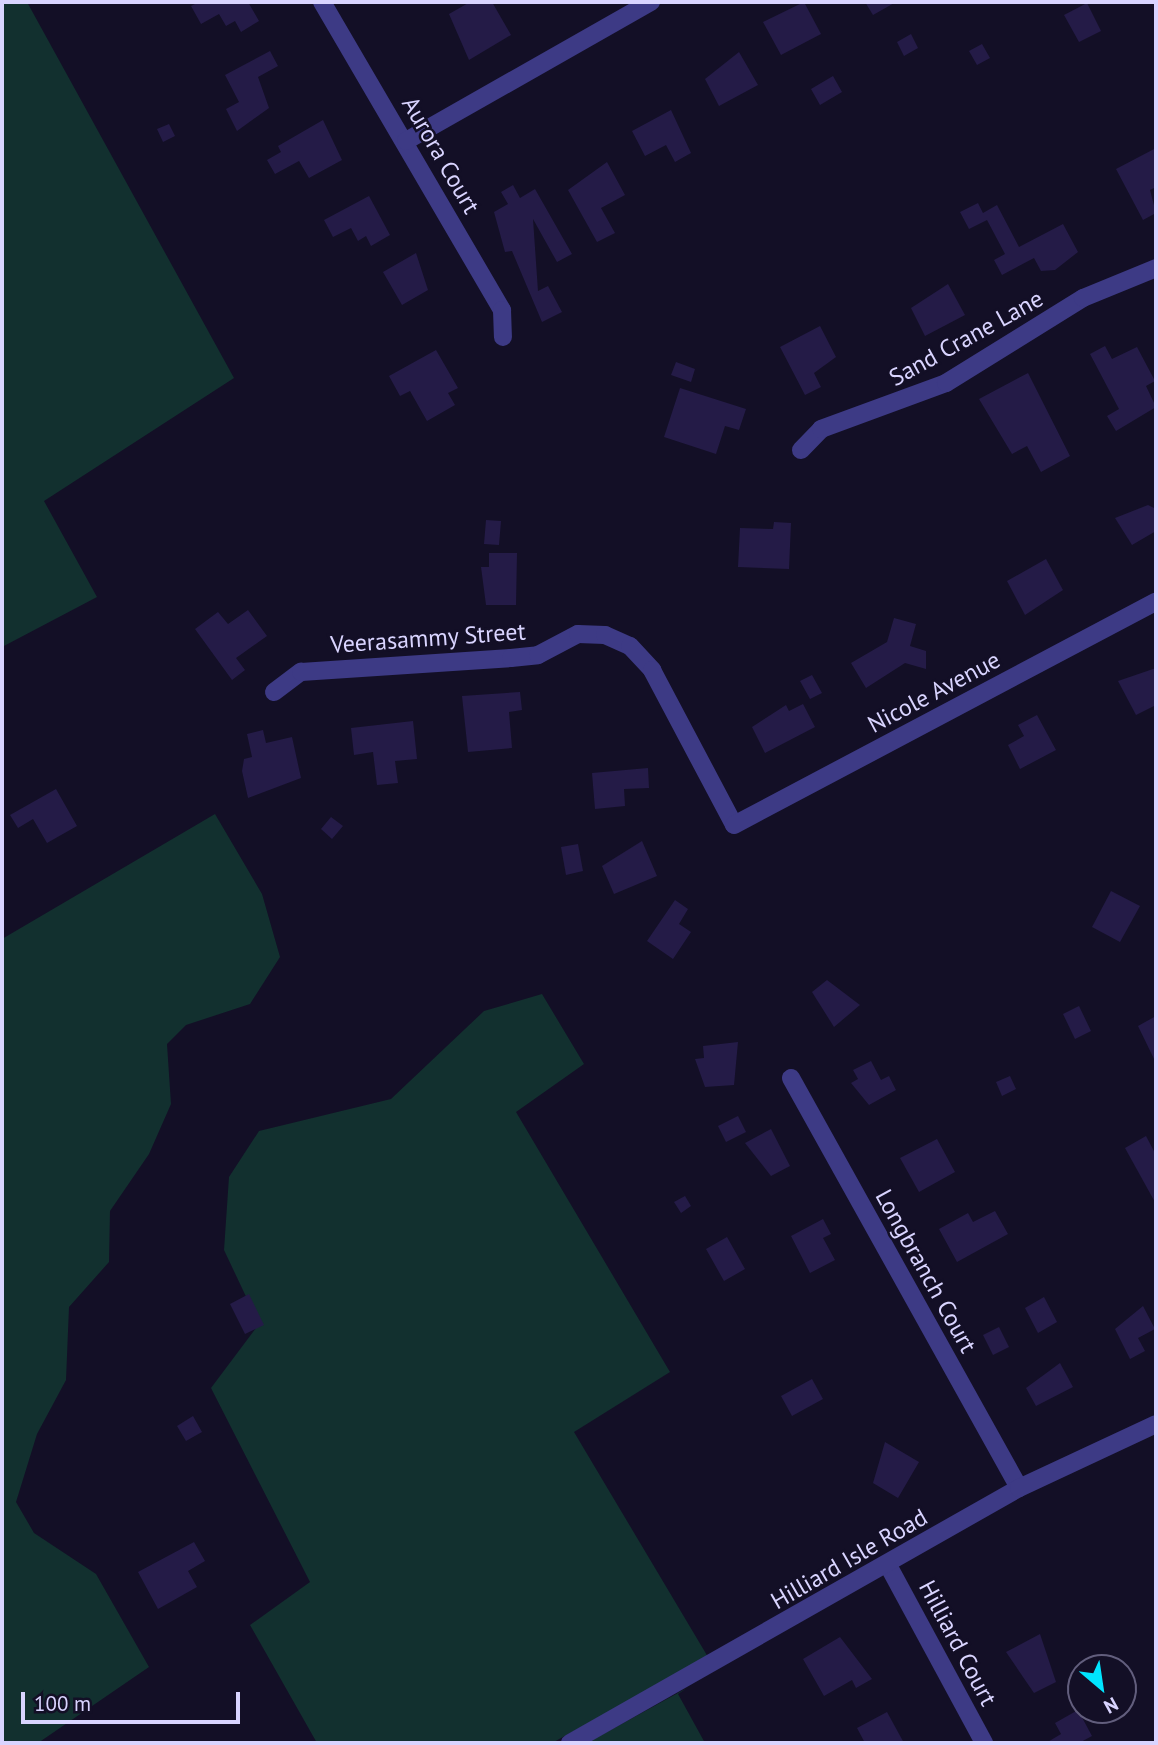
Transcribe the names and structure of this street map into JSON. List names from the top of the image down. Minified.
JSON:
{"streets":{"street":["Aurora Court","Sand Crane Lane","Veerasammy Street","Nicole Avenue","Longbranch Court","Hilliard Isle Road","Hilliard Court"]},"crossings":[["Veerasammy Street","Nicole Avenue"],["Longbranch Court","Hilliard Isle Road"],["Hilliard Isle Road","Hilliard Court"]],"scale_bar":"100 m","north":"bottom right"}
